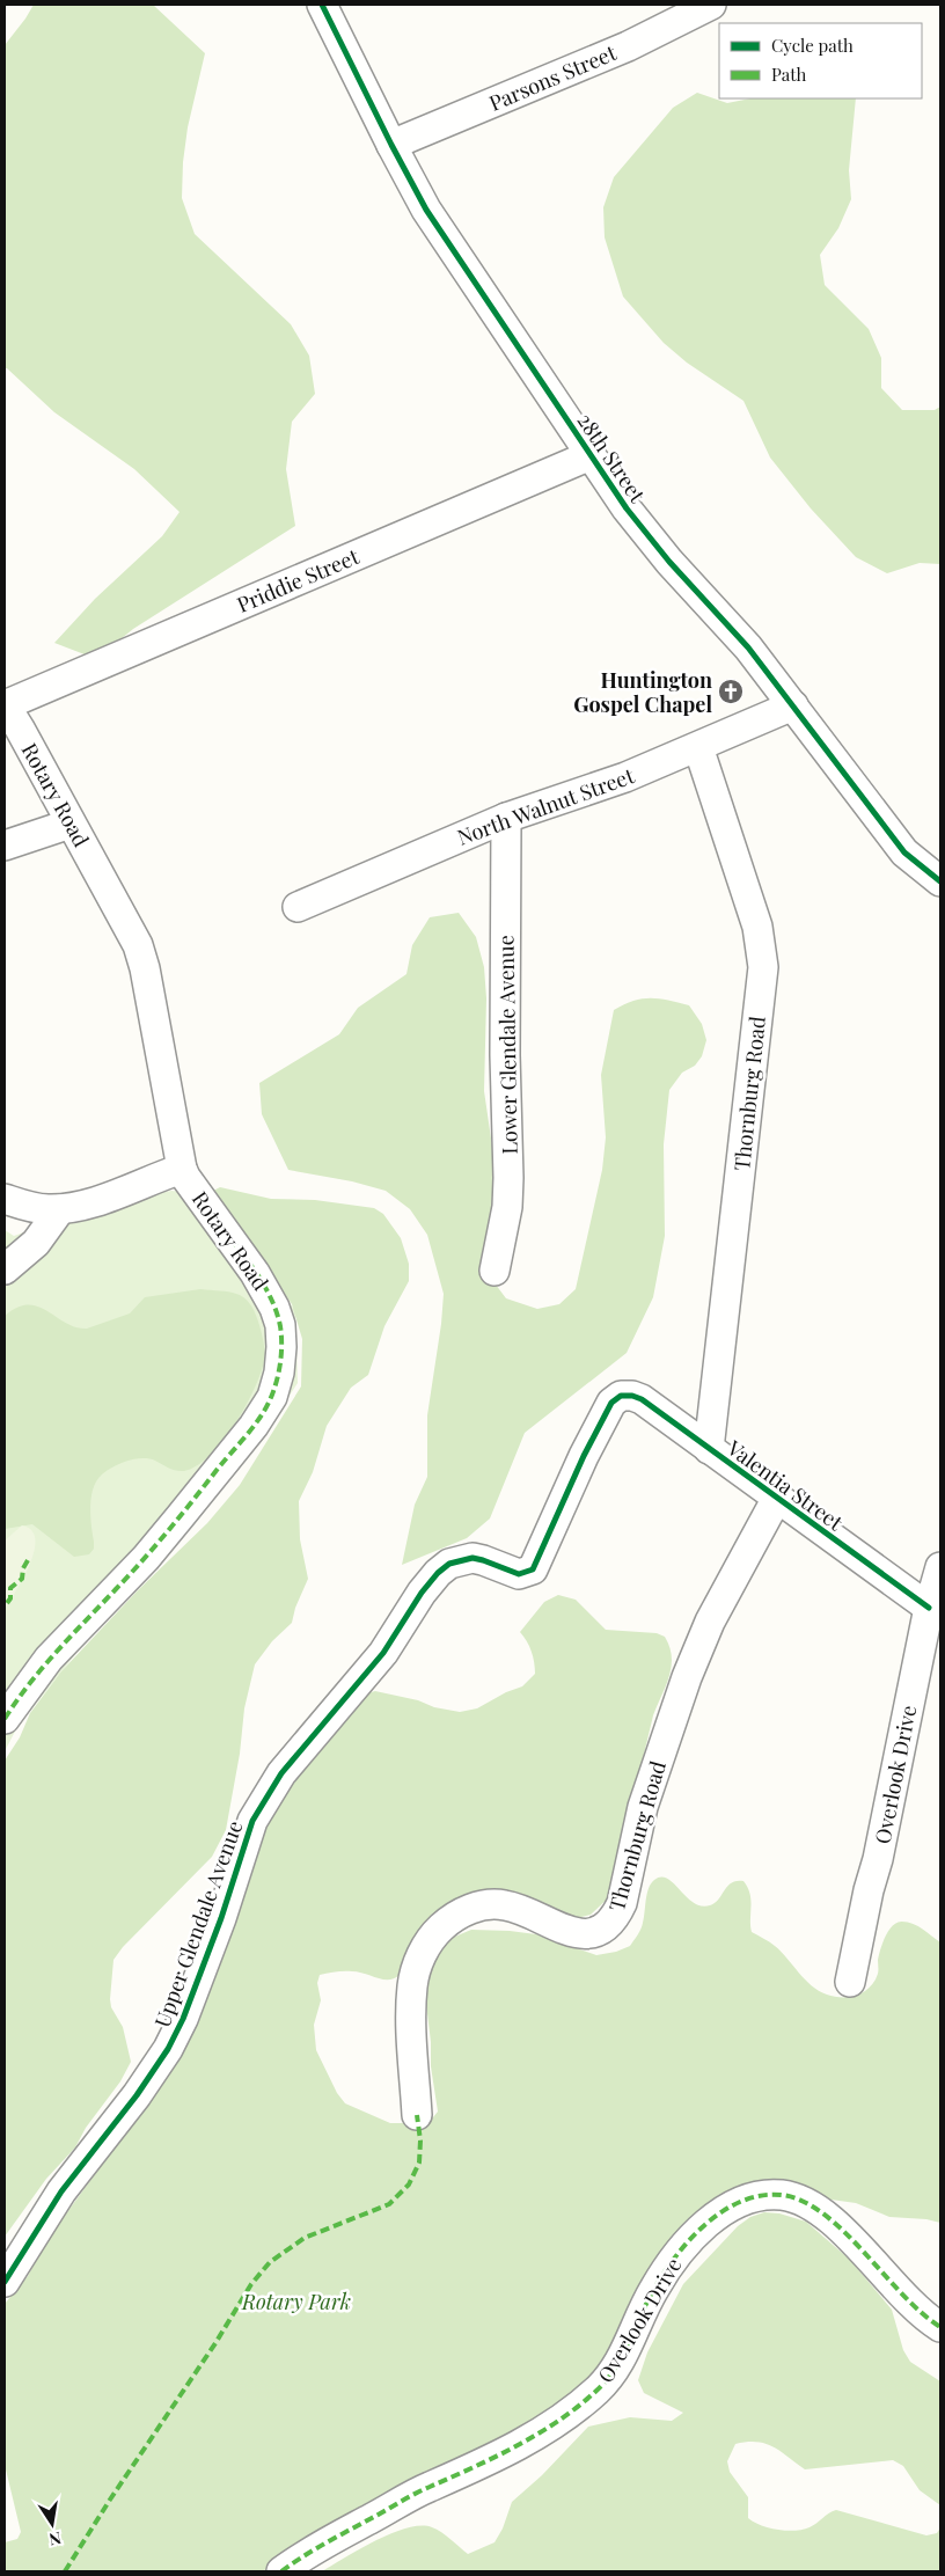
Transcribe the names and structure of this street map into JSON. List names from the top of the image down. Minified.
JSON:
{"streets":{"street":["Parsons Street","28th Street","Priddie Street","Rotary Road","North Walnut Street","Lower Glendale Avenue","Thornburg Road","Valentia Street","Overlook Drive","Upper Glendale Avenue"]},"crossings":[["Parsons Street","28th Street"],["28th Street","Priddie Street"],["28th Street","North Walnut Street"],["Priddie Street","Rotary Road"],["North Walnut Street","Lower Glendale Avenue"],["North Walnut Street","Thornburg Road"],["Thornburg Road","Valentia Street"],["Valentia Street","Overlook Drive"],["Valentia Street","Upper Glendale Avenue"]],"parks":["Rotary Park"],"places":{"church":["Huntington Gospel Chapel"]},"legend":["Cycle path","Path"],"north":"bottom"}
